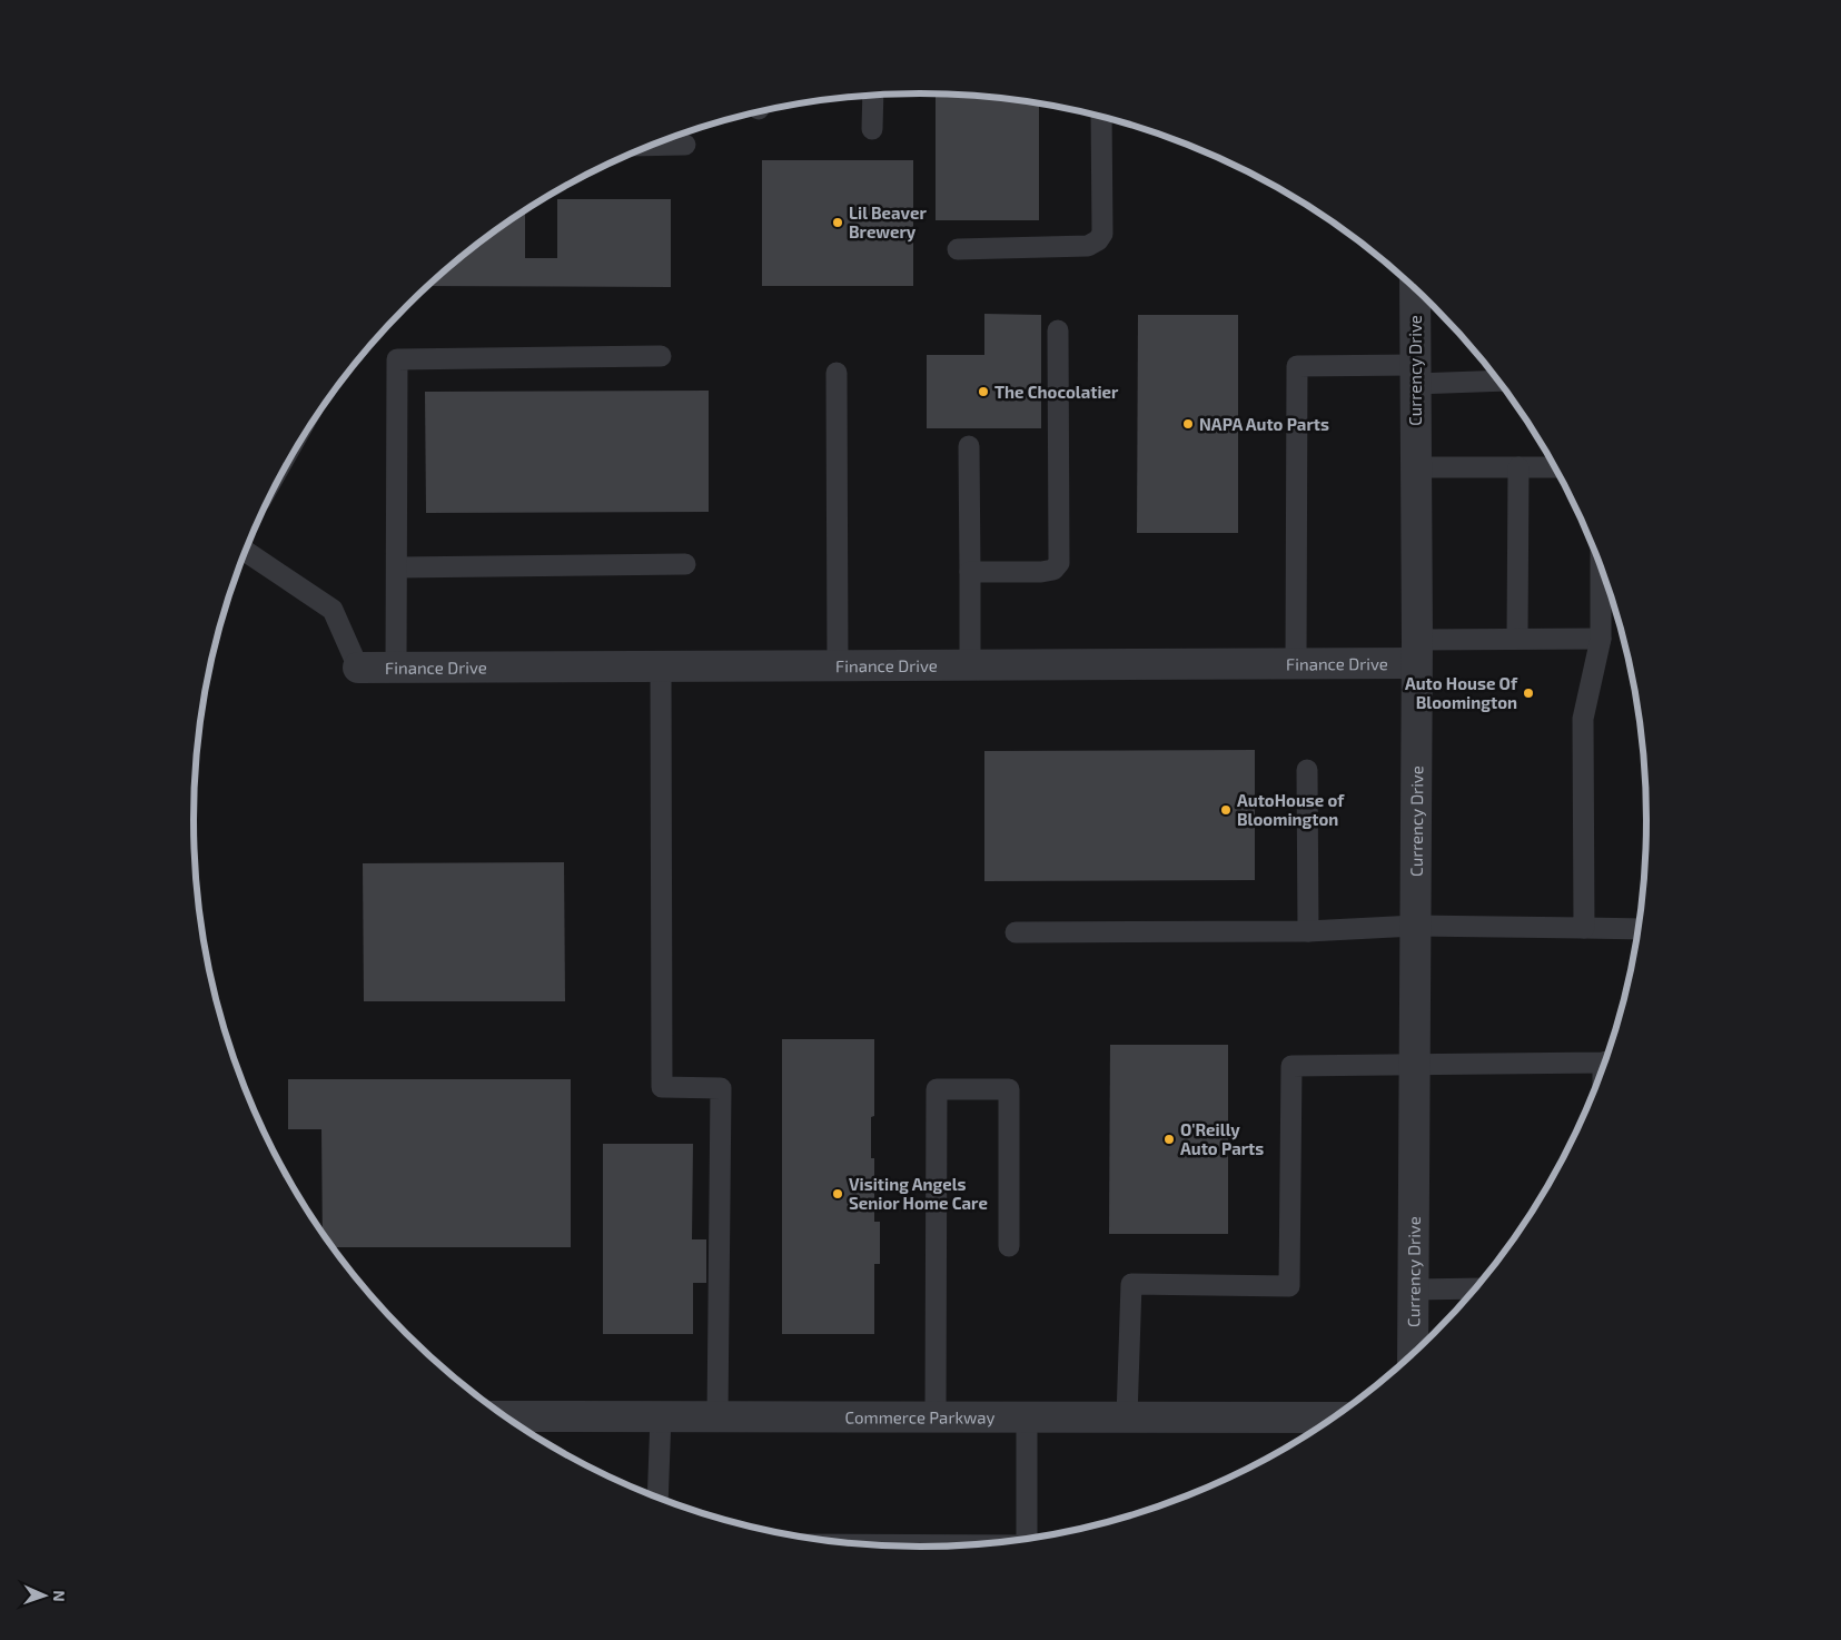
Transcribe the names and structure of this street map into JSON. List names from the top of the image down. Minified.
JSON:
{"streets":{"street":["Currency Drive","Finance Drive","Commerce Parkway"]},"crossings":[["Currency Drive","Finance Drive"]],"places":["Lil Beaver Brewery","The Chocolatier","NAPA Auto Parts","Auto House Of Bloomington","AutoHouse of Bloomington","O'Reilly Auto Parts","Visiting Angels Senior Home Care"],"north":"right"}
